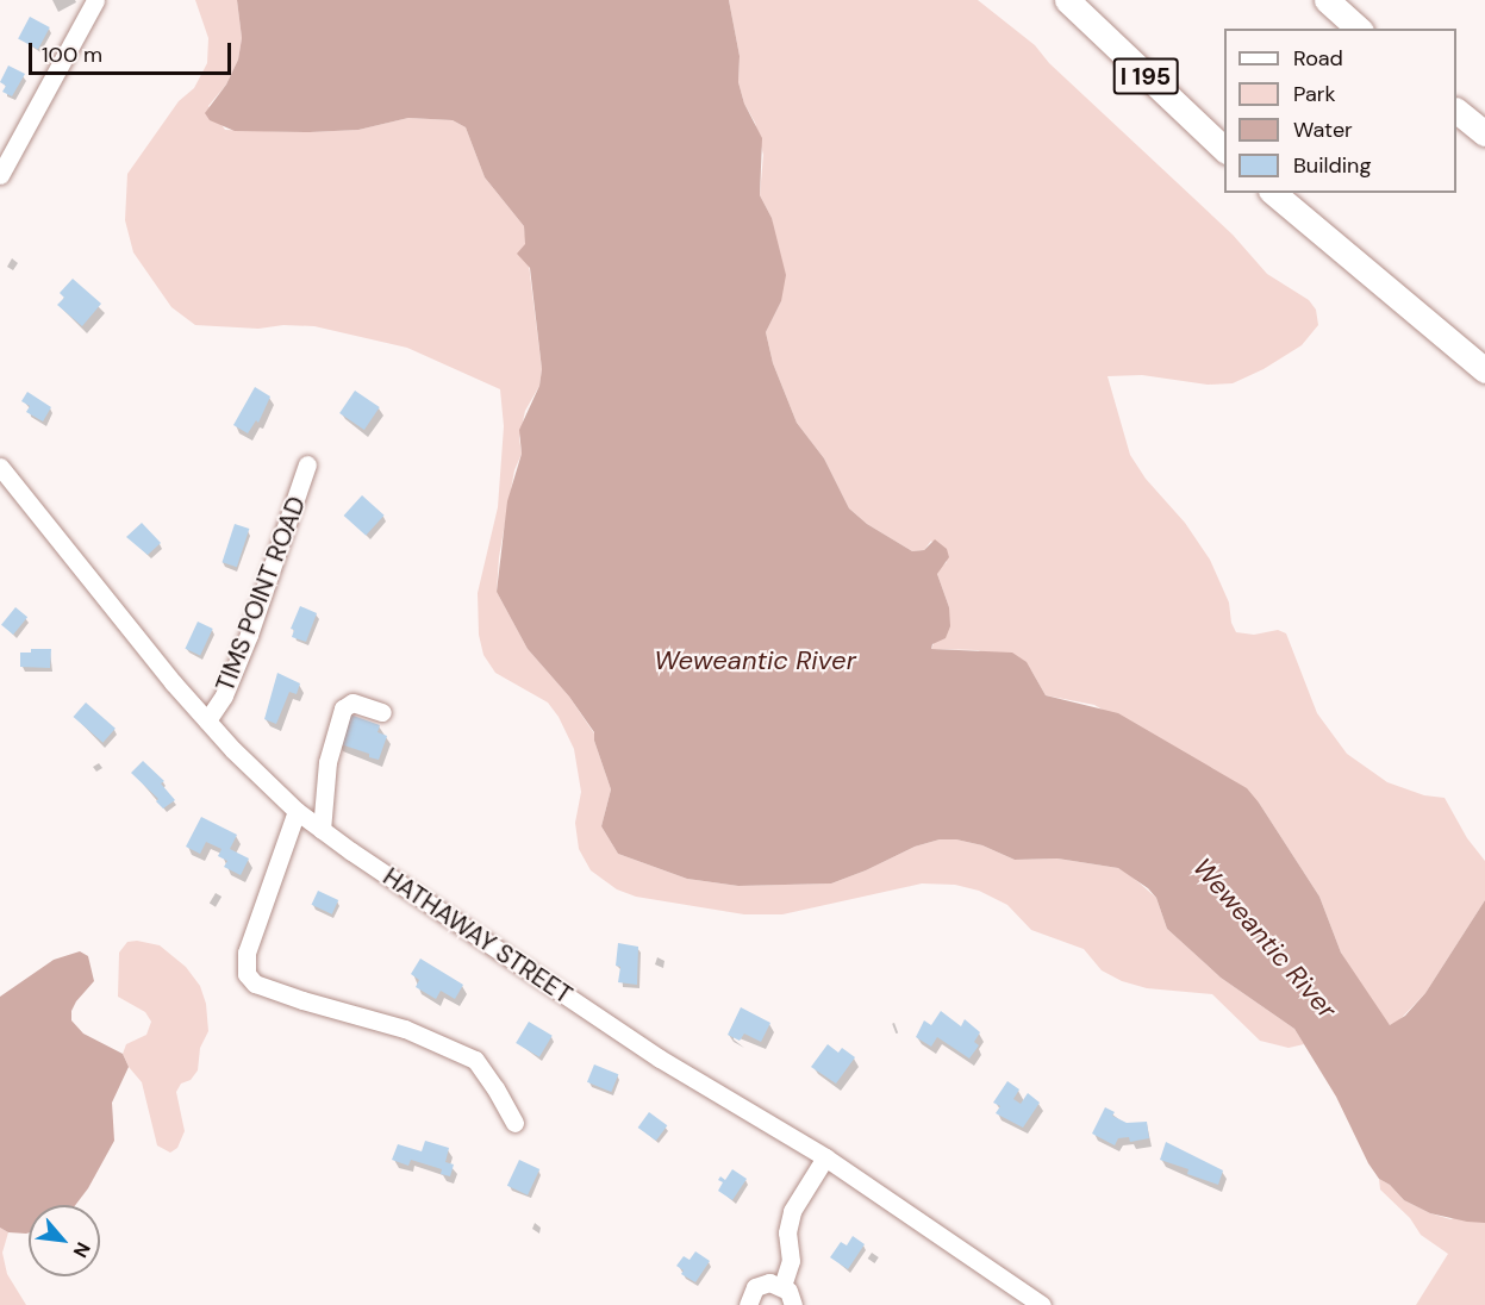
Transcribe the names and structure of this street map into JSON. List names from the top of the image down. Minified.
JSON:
{"streets":{"highway":["I 195"],"street":["TIMS POINT ROAD","HATHAWAY STREET"]},"crossings":[["TIMS POINT ROAD","HATHAWAY STREET"]],"water":["Weweantic River"],"legend":["Road","Park","Water","Building"],"scale_bar":"100 m","north":"bottom right"}
